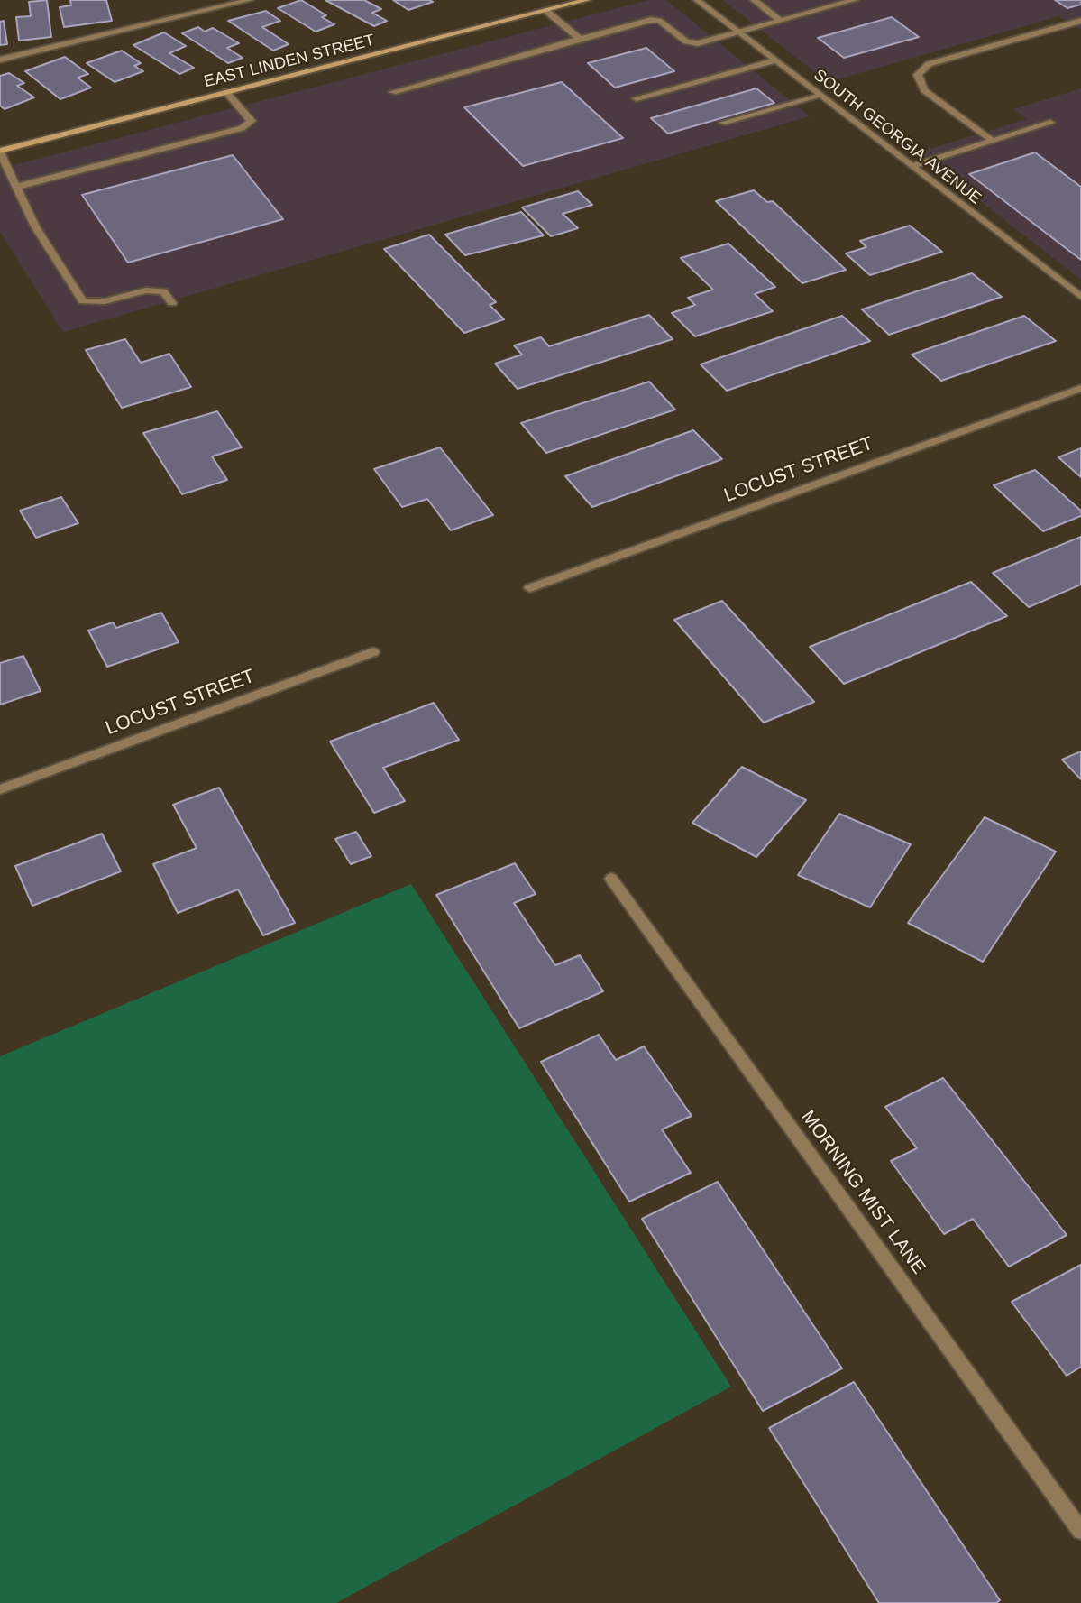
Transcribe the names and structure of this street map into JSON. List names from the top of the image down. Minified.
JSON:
{"streets":{"main road":["EAST LINDEN STREET"],"street":["SOUTH GEORGIA AVENUE","LOCUST STREET","MORNING MIST LANE"]}}
